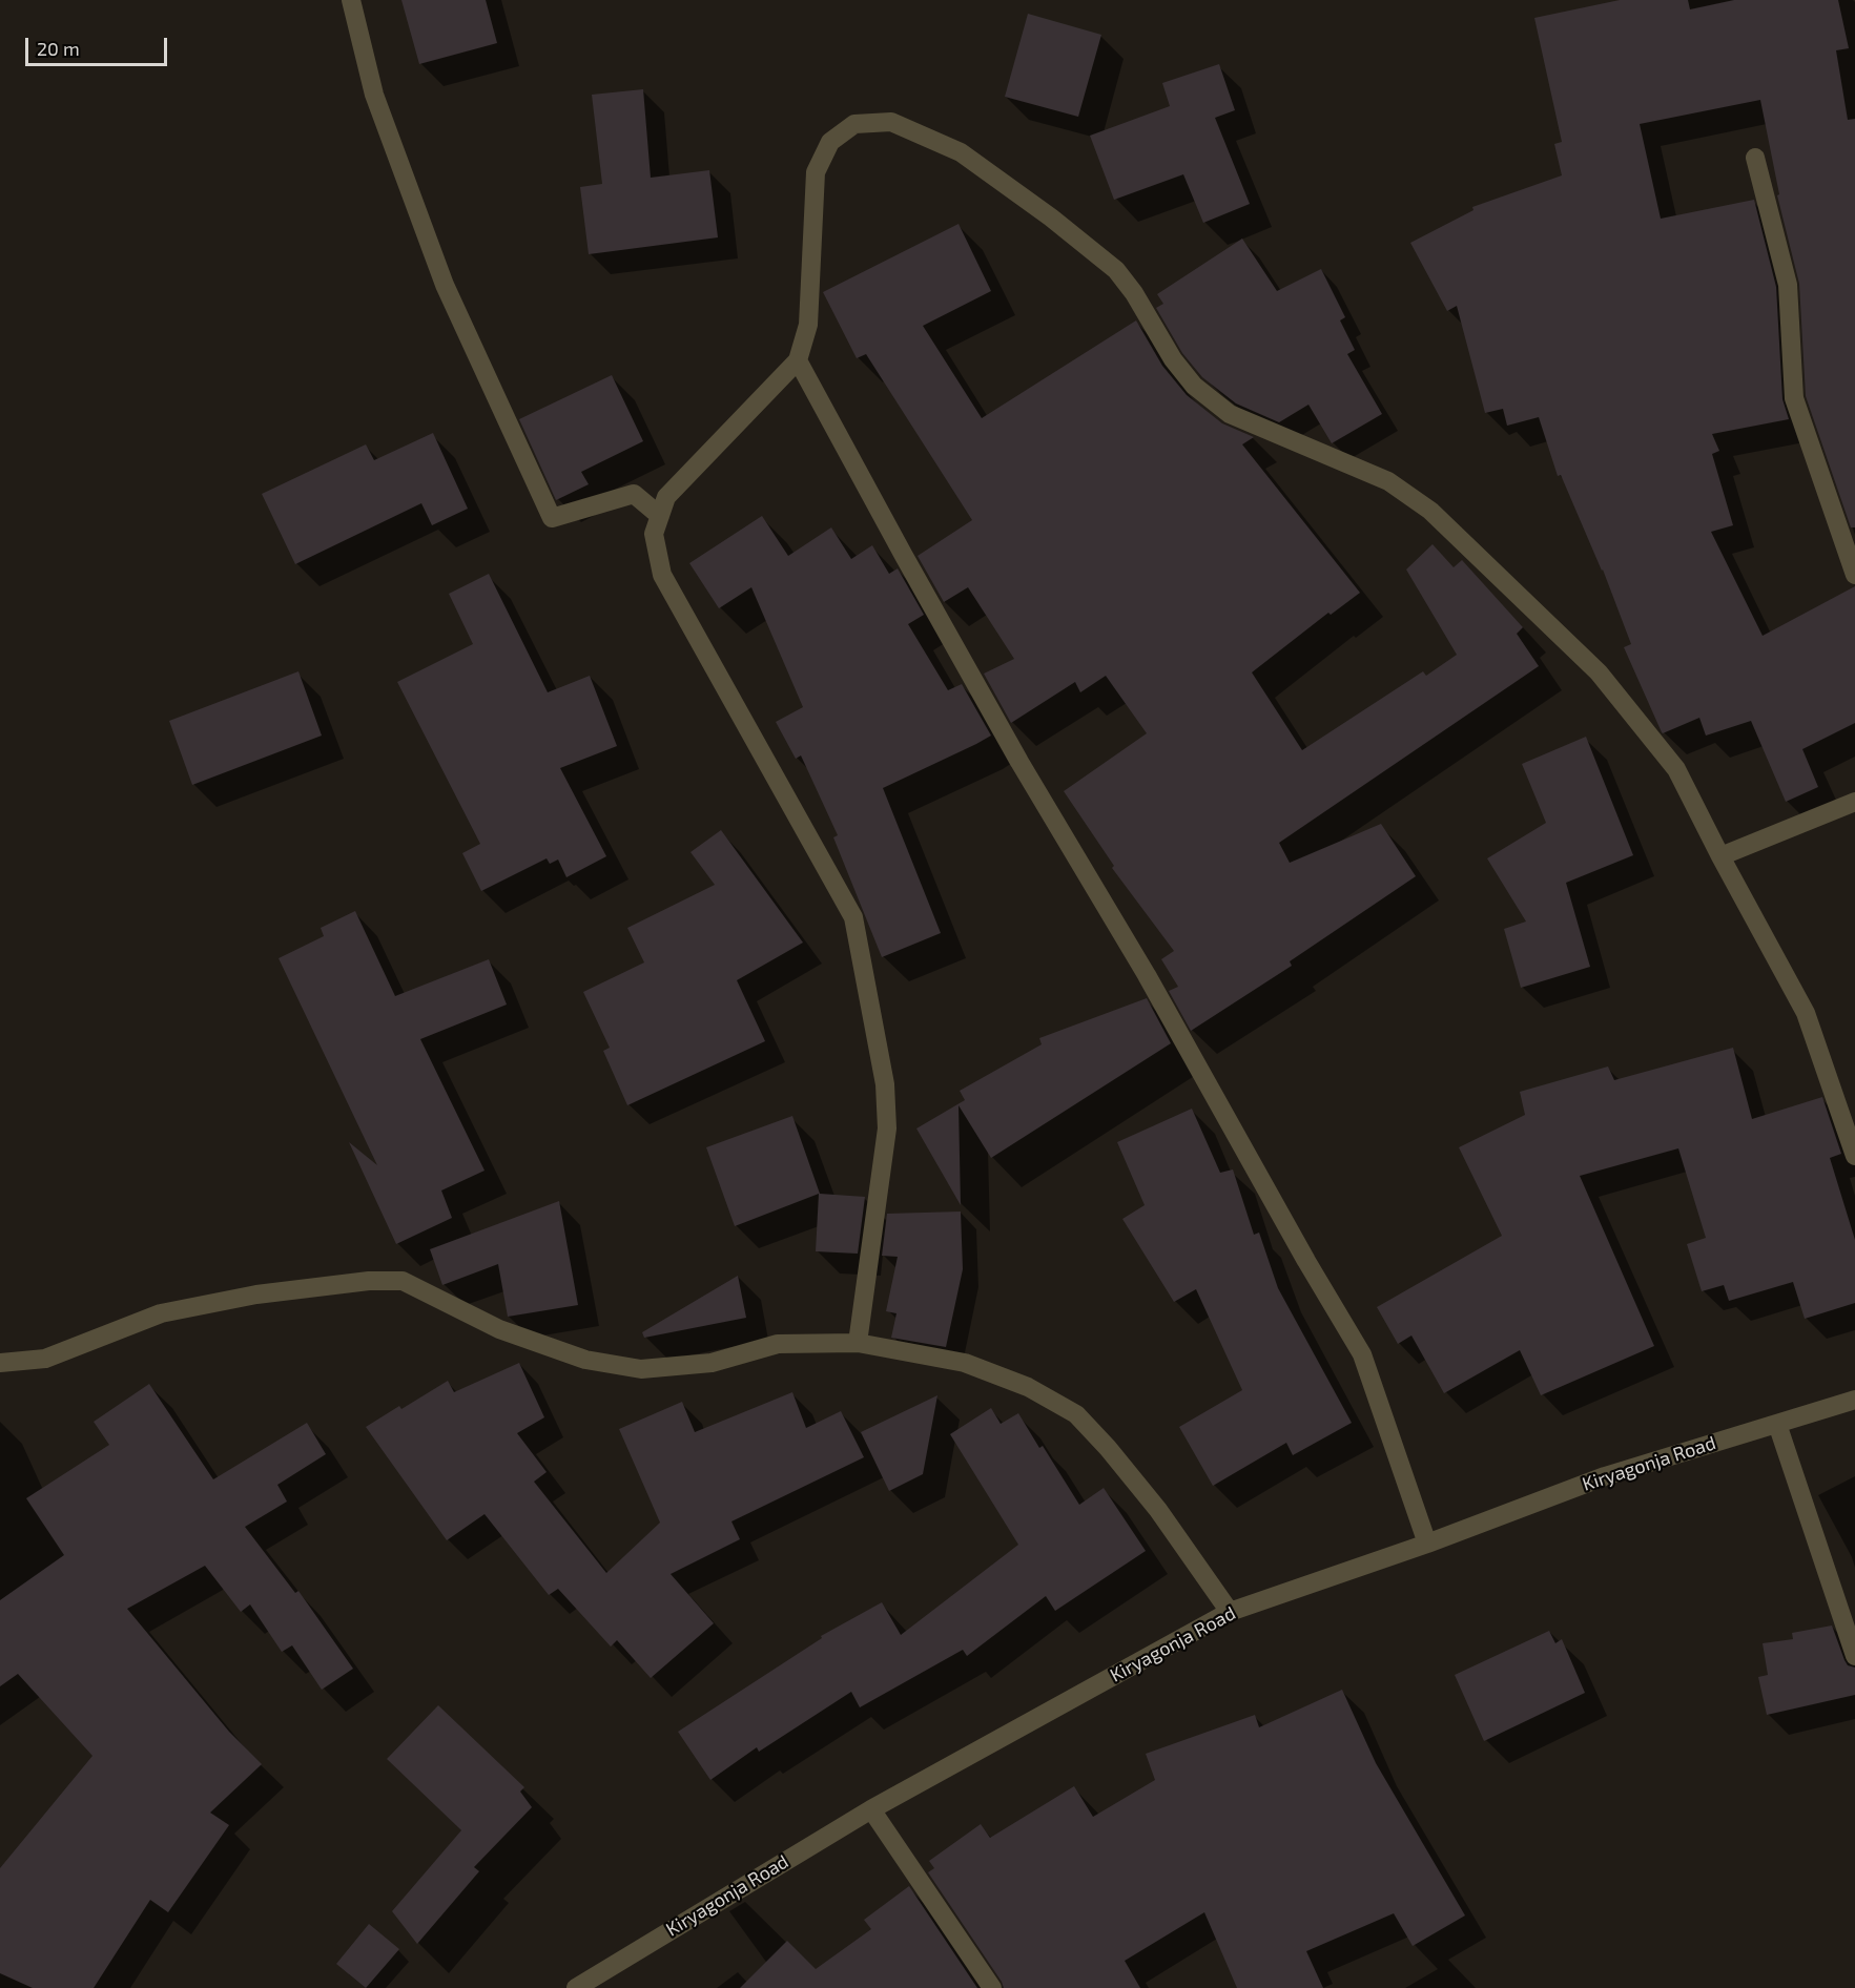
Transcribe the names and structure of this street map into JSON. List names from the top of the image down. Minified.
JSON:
{"streets":{"street":["Kiryagonja Road"]},"scale_bar":"20 m"}
